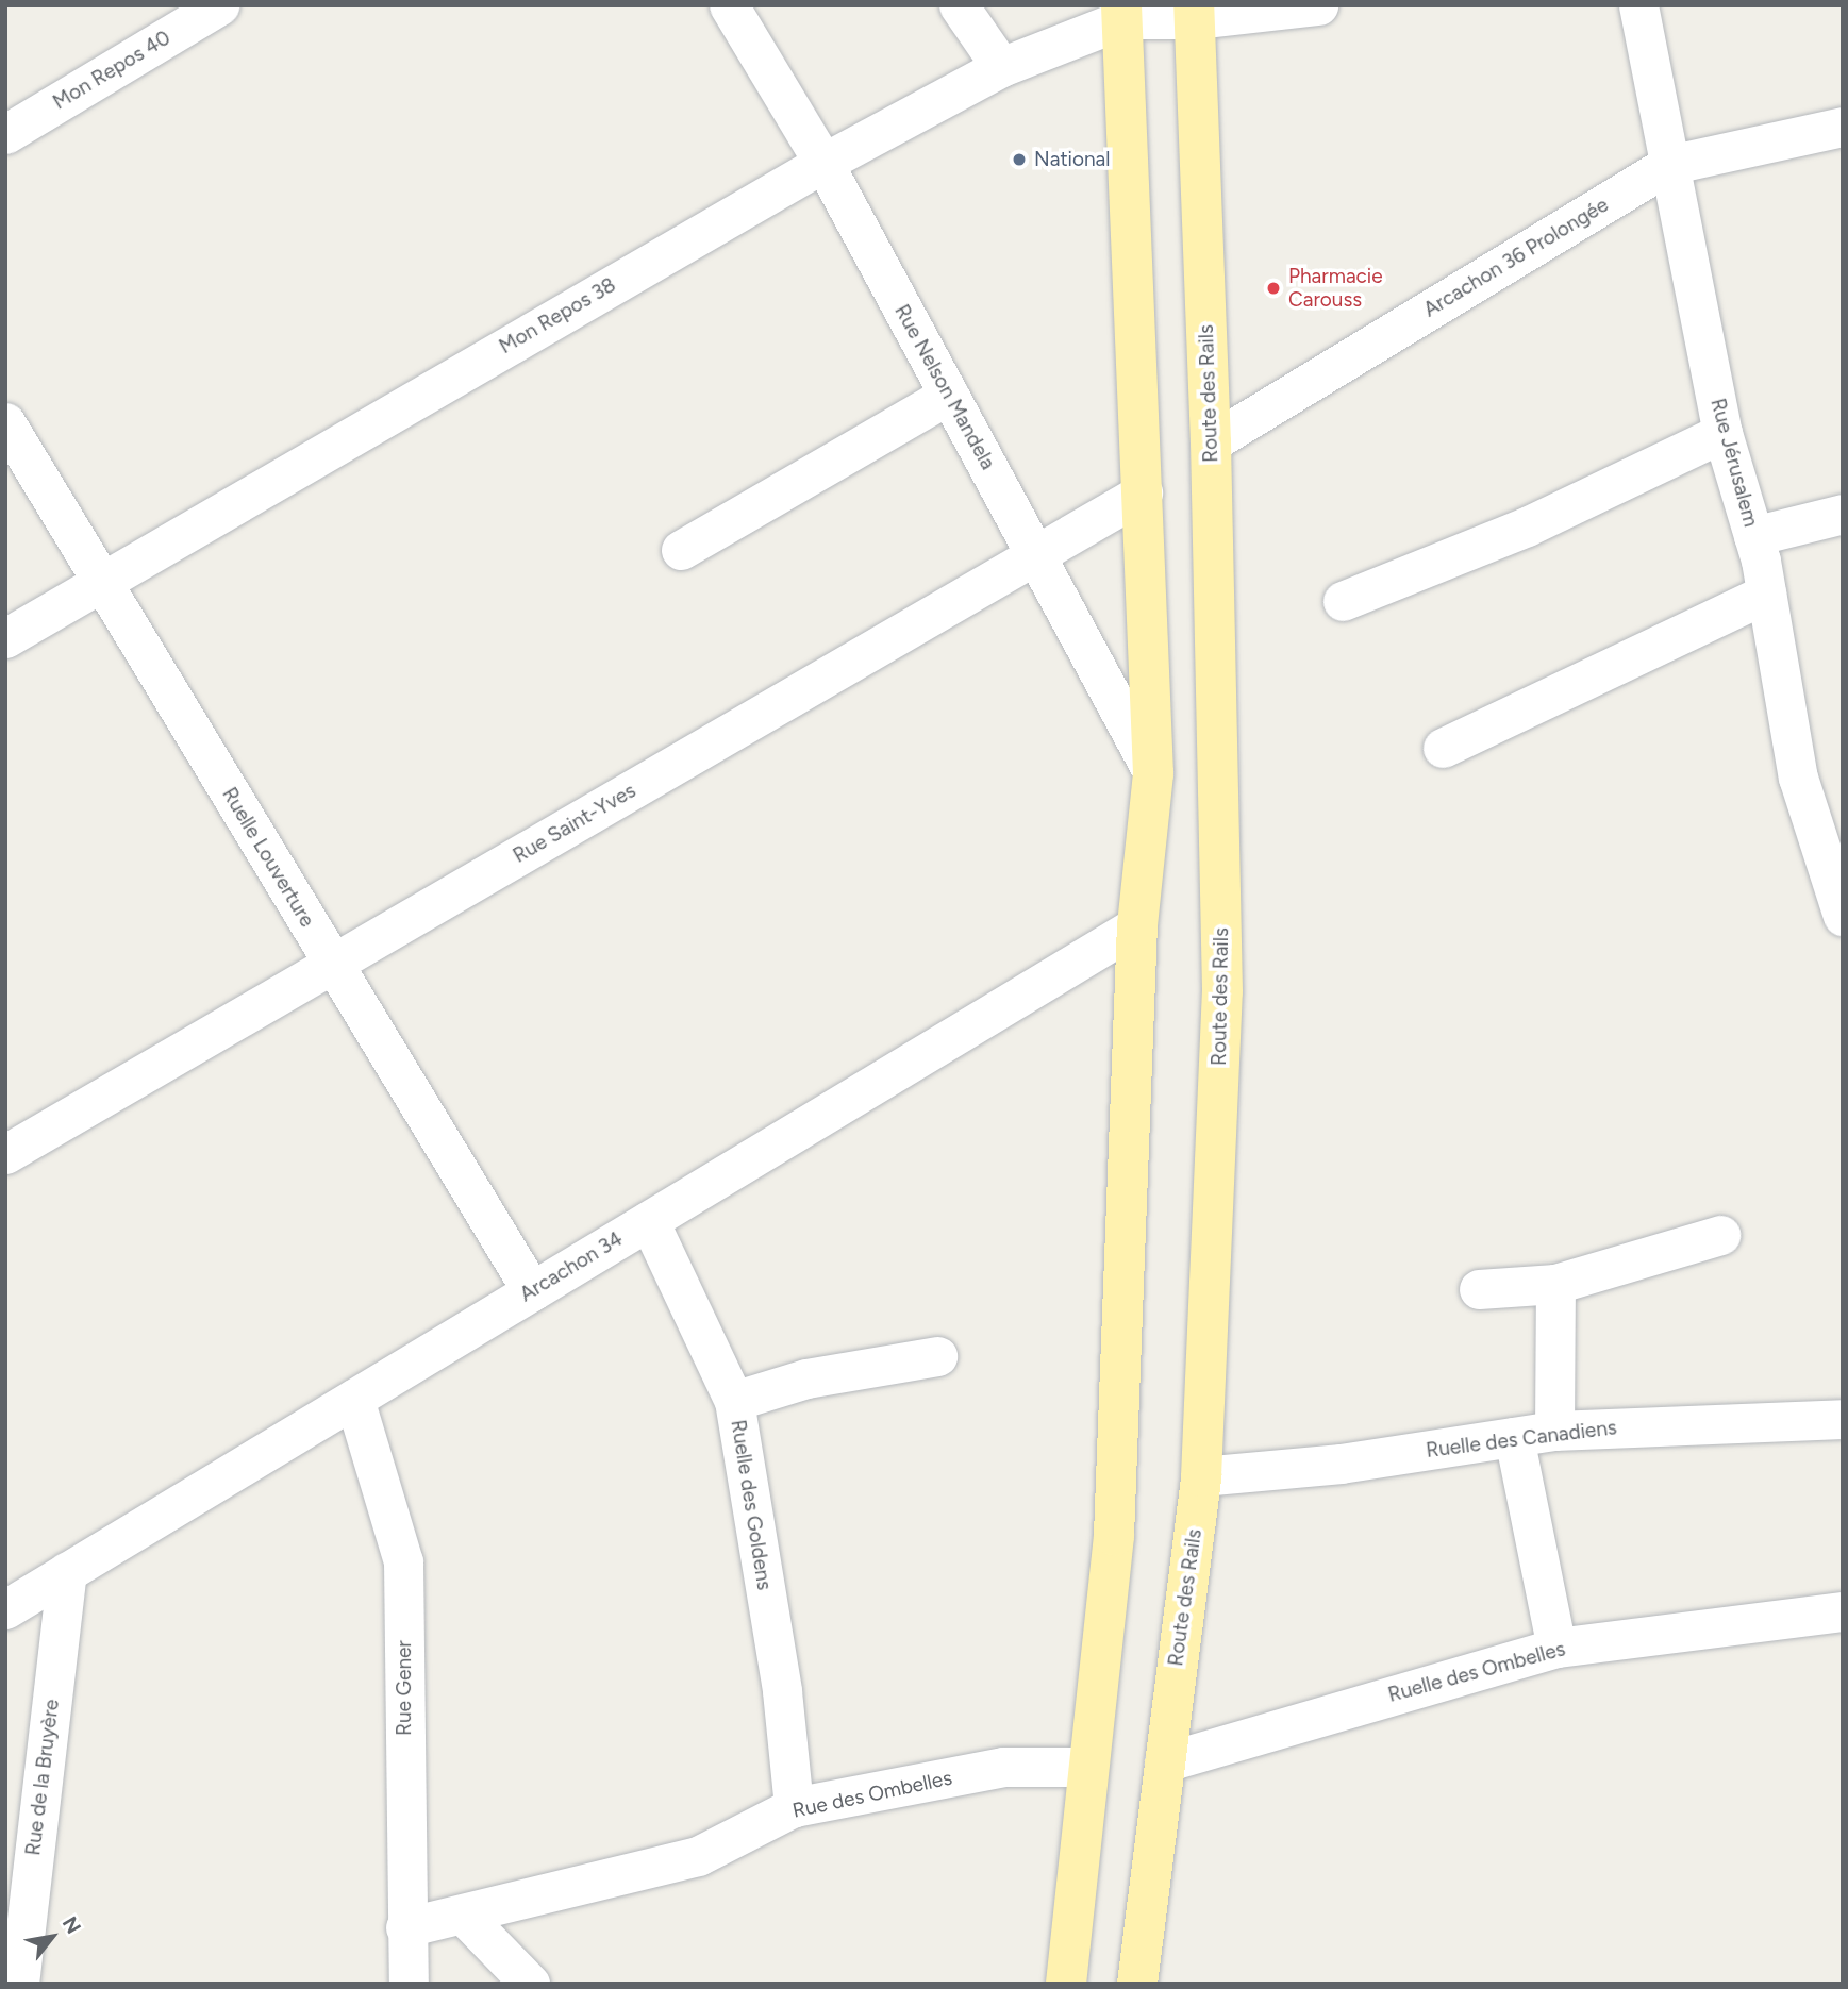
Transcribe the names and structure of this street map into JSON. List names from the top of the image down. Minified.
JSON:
{"streets":{"main road":["Route des Rails"],"street":["Mon Repos 40","Arcachon 36 Prolongée","Mon Repos 38","Rue Nelson Mandela","Rue Jérusalem","Rue Saint-Yves","Ruelle Louverture","Arcachon 34","Ruelle des Canadiens","Ruelle des Goldens","Ruelle des Ombelles","Rue Gener","Rue de la Bruyère","Rue des Ombelles"]},"crossings":[["Arcachon 36 Prolongée","Route des Rails"],["Arcachon 36 Prolongée","Rue Jérusalem"],["Mon Repos 38","Rue Nelson Mandela"],["Mon Repos 38","Ruelle Louverture"],["Rue Nelson Mandela","Rue Saint-Yves"],["Route des Rails","Ruelle des Canadiens"],["Route des Rails","Ruelle des Ombelles"],["Rue Saint-Yves","Ruelle Louverture"],["Ruelle Louverture","Arcachon 34"],["Arcachon 34","Ruelle des Goldens"],["Arcachon 34","Rue Gener"],["Arcachon 34","Rue de la Bruyère"],["Ruelle des Goldens","Rue des Ombelles"],["Rue Gener","Rue des Ombelles"]],"places":["National","Pharmacie Carouss"],"north":"top right"}
